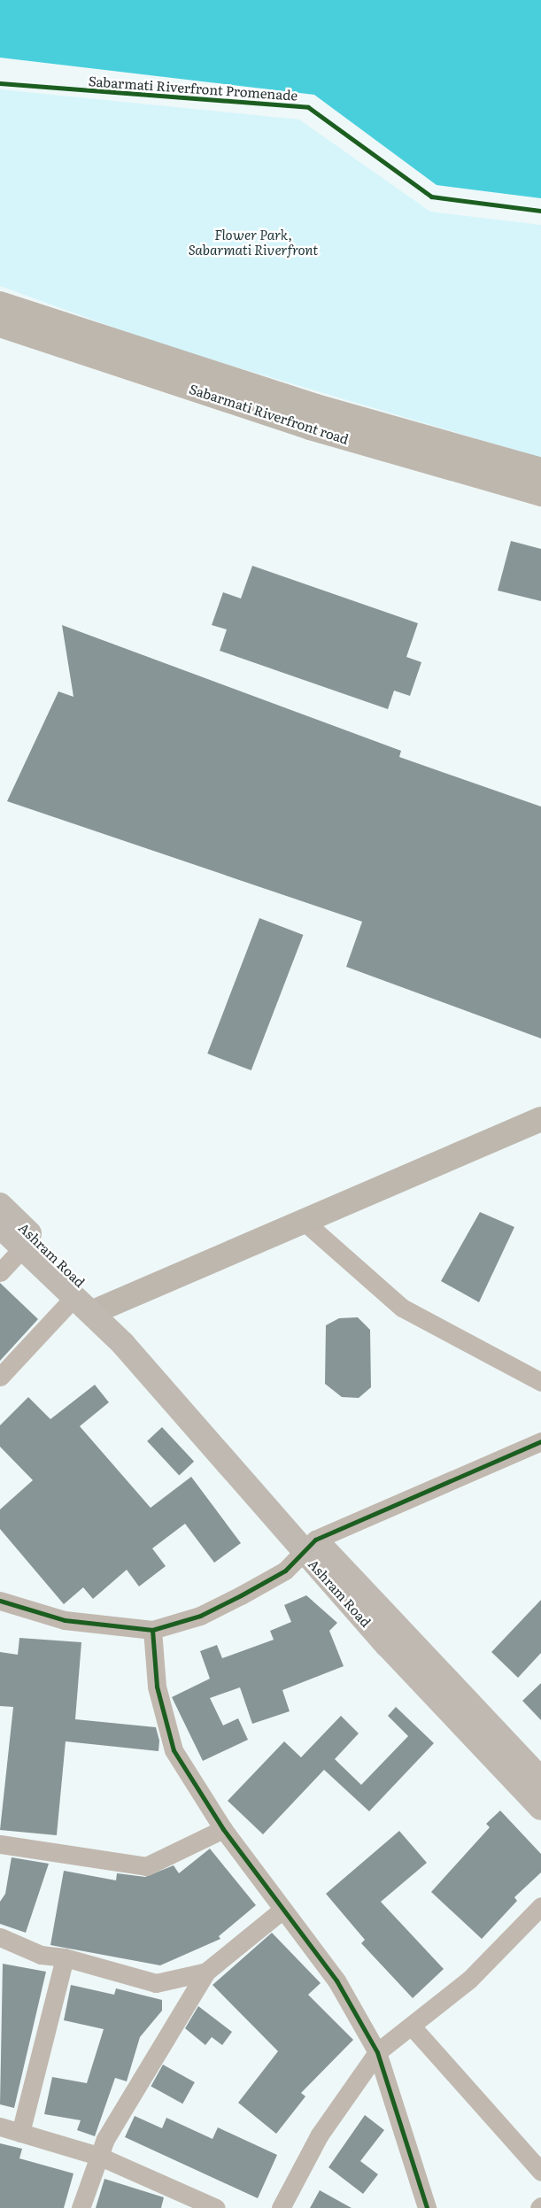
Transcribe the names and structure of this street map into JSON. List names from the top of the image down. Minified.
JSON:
{"streets":{"main road":["Ashram Road"],"street":["Sabarmati Riverfront road"],"cycle path":["Sabarmati Riverfront Promenade"]},"parks":["Flower Park, Sabarmati Riverfront"]}
